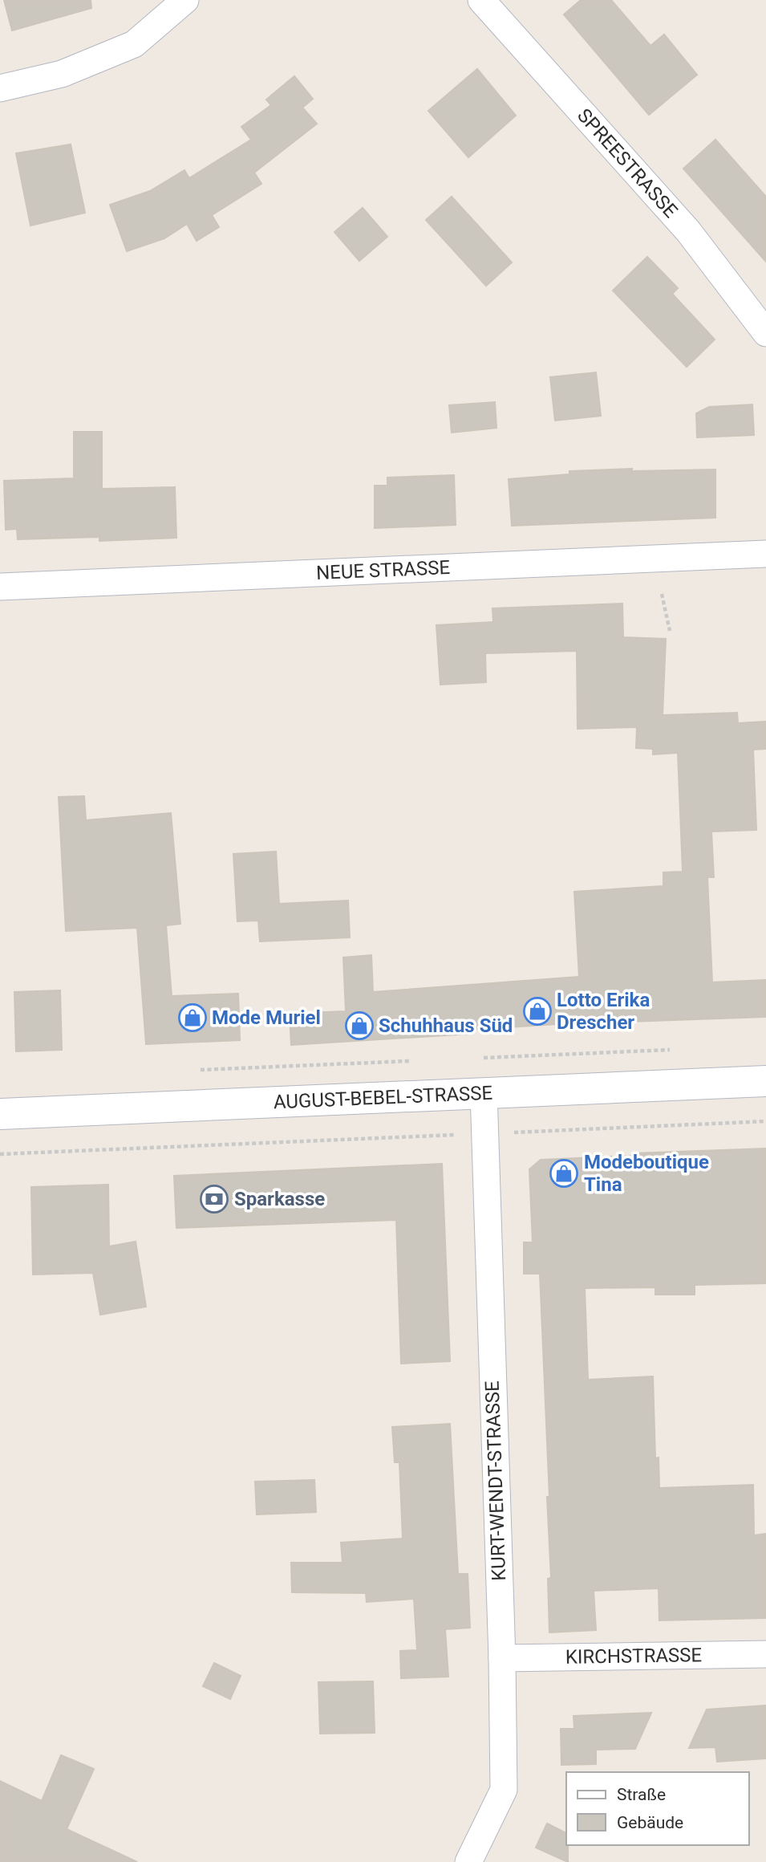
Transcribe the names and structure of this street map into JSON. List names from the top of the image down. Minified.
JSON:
{"streets":{"main road":["AUGUST-BEBEL-STRASSE"],"street":["SPREESTRASSE","NEUE STRASSE","KURT-WENDT-STRASSE","KIRCHSTRASSE"]},"crossings":[["AUGUST-BEBEL-STRASSE","KURT-WENDT-STRASSE"],["KURT-WENDT-STRASSE","KIRCHSTRASSE"]],"places":{"shop":["Lotto Erika Drescher","Mode Muriel","Schuhhaus Süd","Modeboutique Tina"],"bank":["Sparkasse"]},"legend":["Straße","Gebäude"]}
